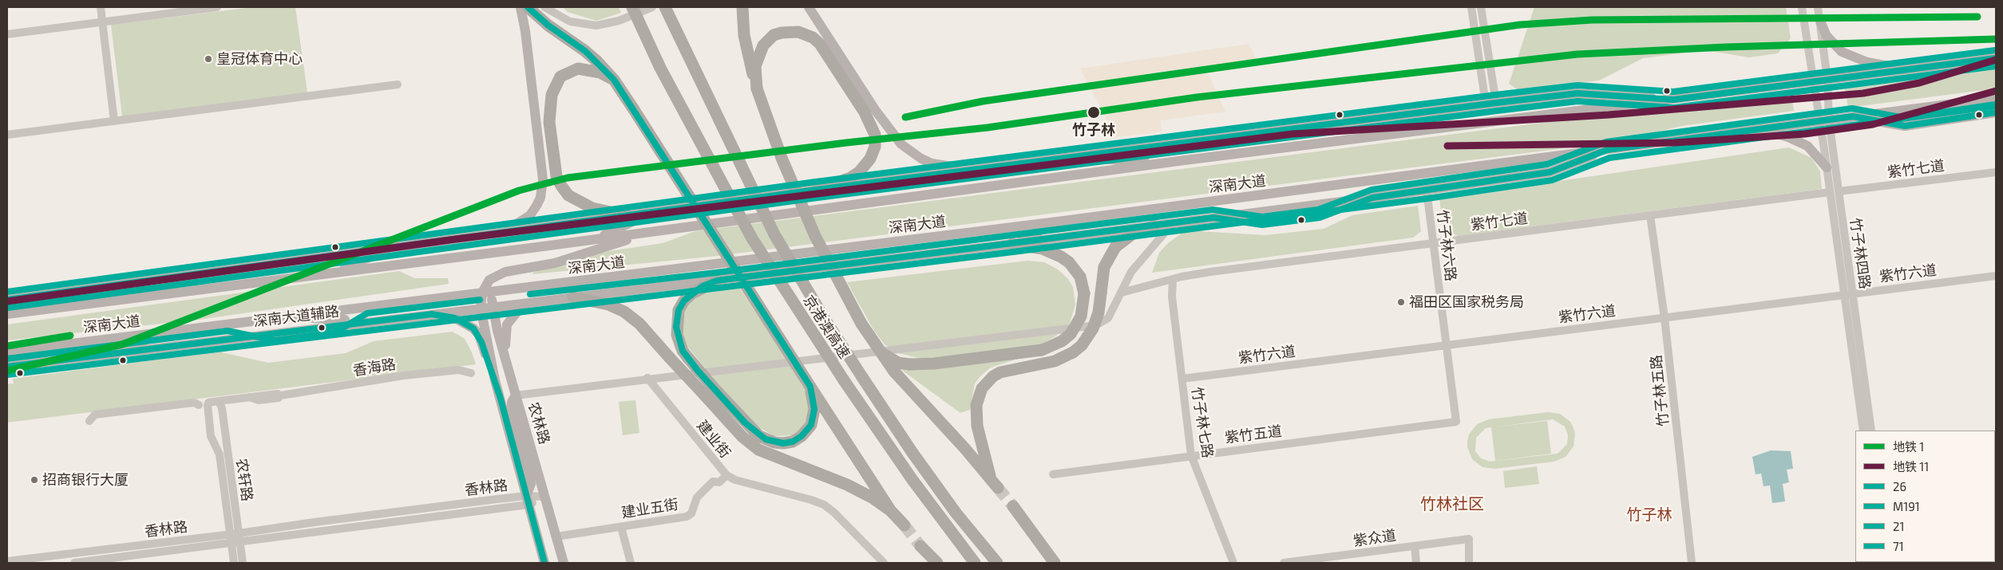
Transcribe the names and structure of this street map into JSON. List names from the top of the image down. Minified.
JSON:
{"streets":{"highway":["京港澳高速"],"main road":["深南大道","深南大道辅路","农林路"],"street":["紫竹七道","竹子林六路","竹子林四路","紫竹六道","香海路","竹子林五路","竹子林七路","紫竹五道","建业街","农轩路","香林路","建业五街","紫众道"]},"crossings":[["紫竹七道","竹子林六路"],["紫竹七道","竹子林四路"],["紫竹七道","竹子林五路"],["紫竹七道","竹子林七路"],["深南大道","竹子林四路"],["深南大道","深南大道辅路"],["深南大道","农林路"],["竹子林六路","紫竹六道"],["竹子林六路","深南大道辅路"],["竹子林六路","紫竹五道"],["竹子林四路","紫竹六道"],["紫竹六道","竹子林五路"],["紫竹六道","竹子林七路"],["深南大道辅路","农林路"],["竹子林七路","紫竹五道"],["农林路","香林路"],["农林路","建业五街"],["建业街","建业五街"],["农轩路","香林路"]],"districts":["竹林社区","竹子林"],"places":["皇冠体育中心","竹子林","福田区国家税务局","招商银行大厦"],"lines":["transit line 26","metro line 1","transit line 21","metro line 11","transit line M191","transit line 71"],"legend":["地铁 1","地铁 11","26","M191","21","71"]}
